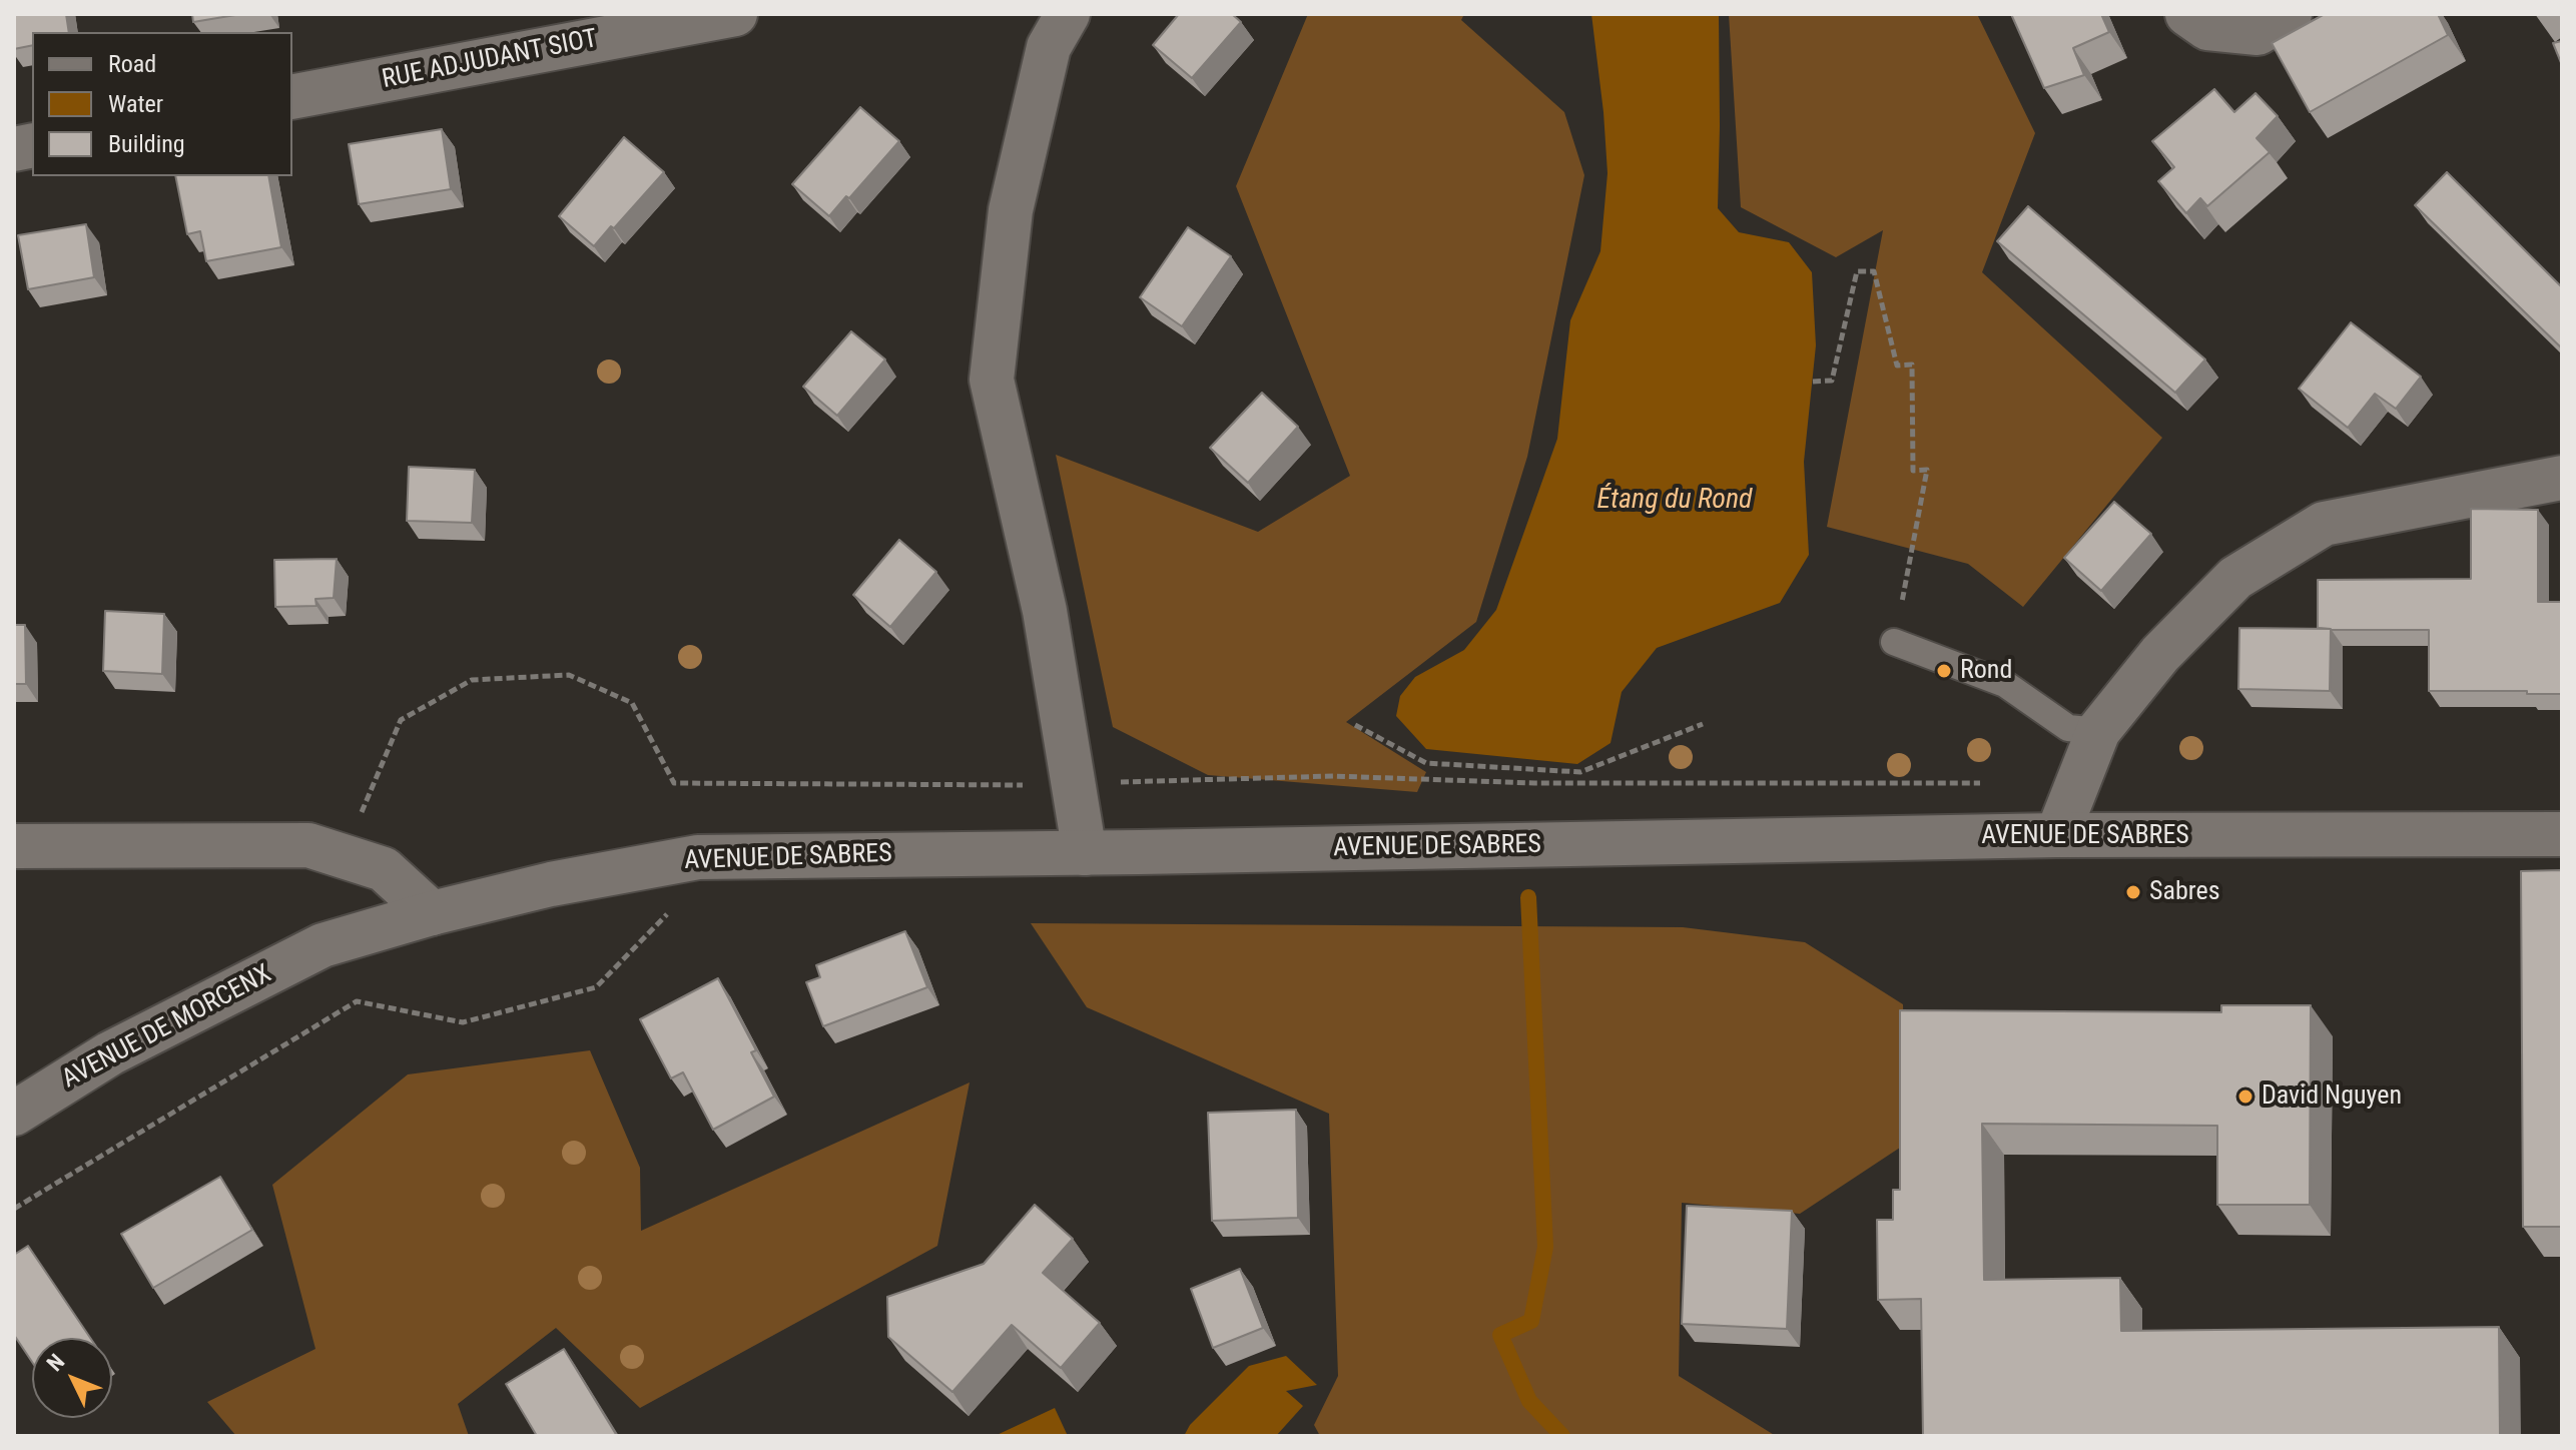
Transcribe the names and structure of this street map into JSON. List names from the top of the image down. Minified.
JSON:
{"streets":{"main road":["RUE ADJUDANT SIOT","AVENUE DE SABRES","AVENUE DE MORCENX"]},"crossings":[["AVENUE DE SABRES","AVENUE DE MORCENX"]],"water":["Étang du Rond"],"places":["Rond","Sabres","David Nguyen"],"legend":["Road","Water","Building"],"north":"top left"}
